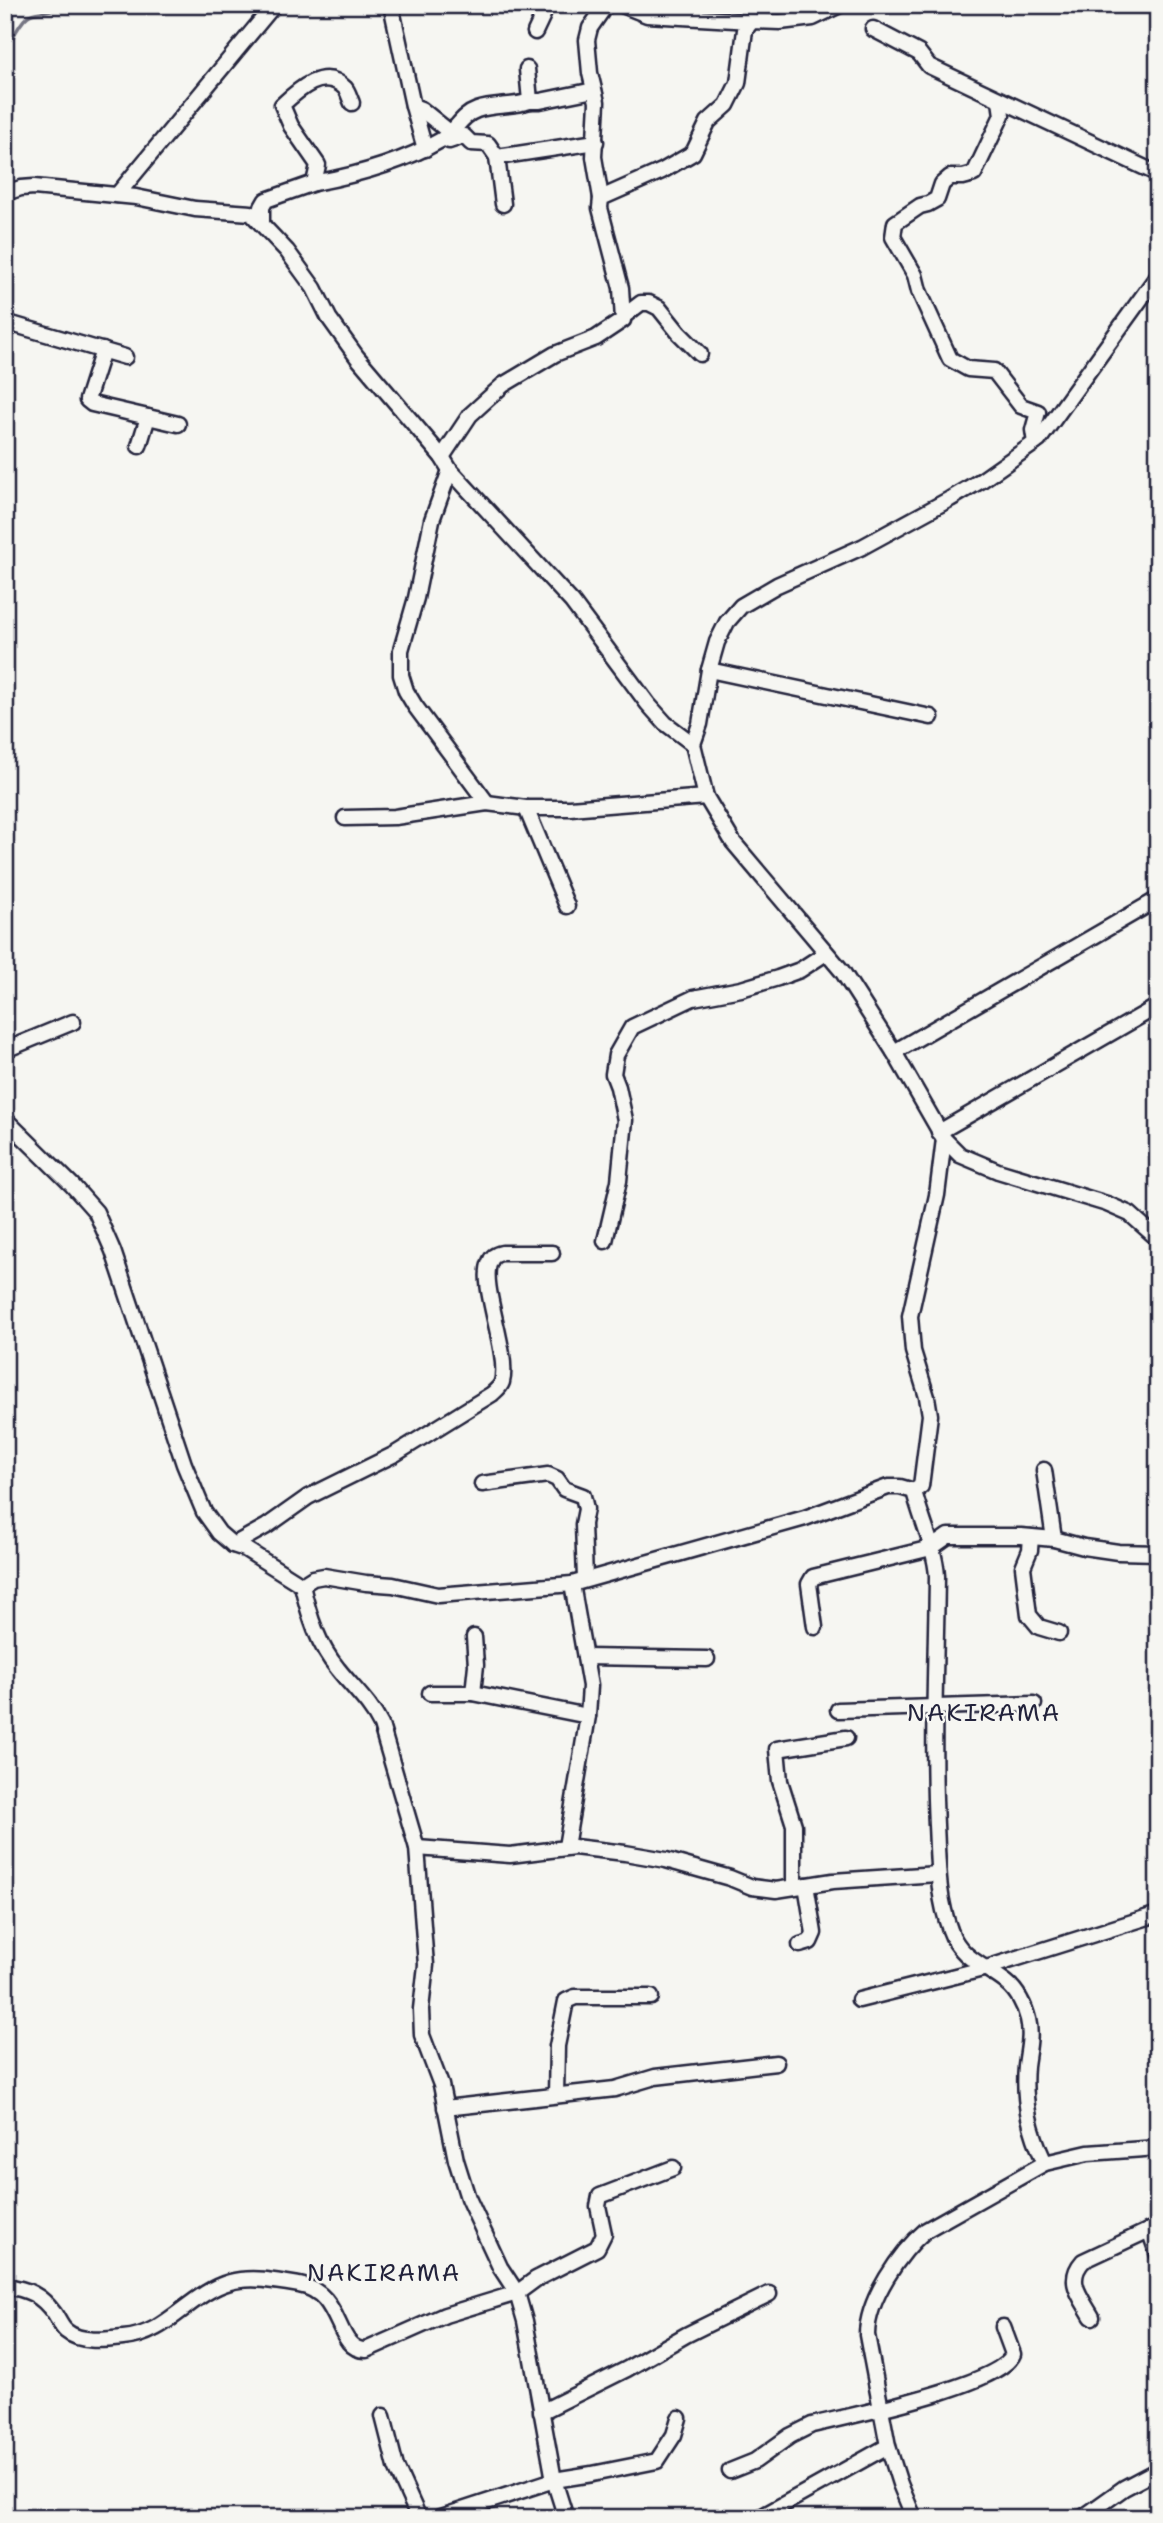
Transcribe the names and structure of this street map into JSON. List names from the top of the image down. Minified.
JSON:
{"districts":["NAKIRAMA","NAKIRAMA"]}
